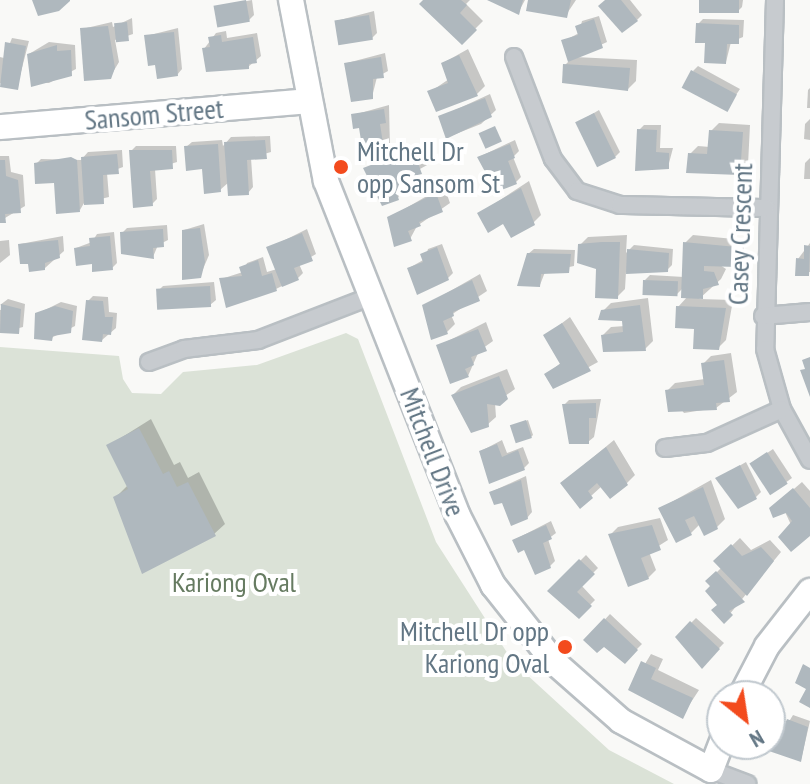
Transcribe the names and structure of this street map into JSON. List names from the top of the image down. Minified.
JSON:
{"streets":{"street":["Sansom Street","Casey Crescent","Mitchell Drive"]},"crossings":[["Sansom Street","Mitchell Drive"]],"parks":["Kariong Oval"],"places":["Mitchell Dr opp Sansom St","Mitchell Dr opp Kariong Oval"],"north":"bottom right"}
